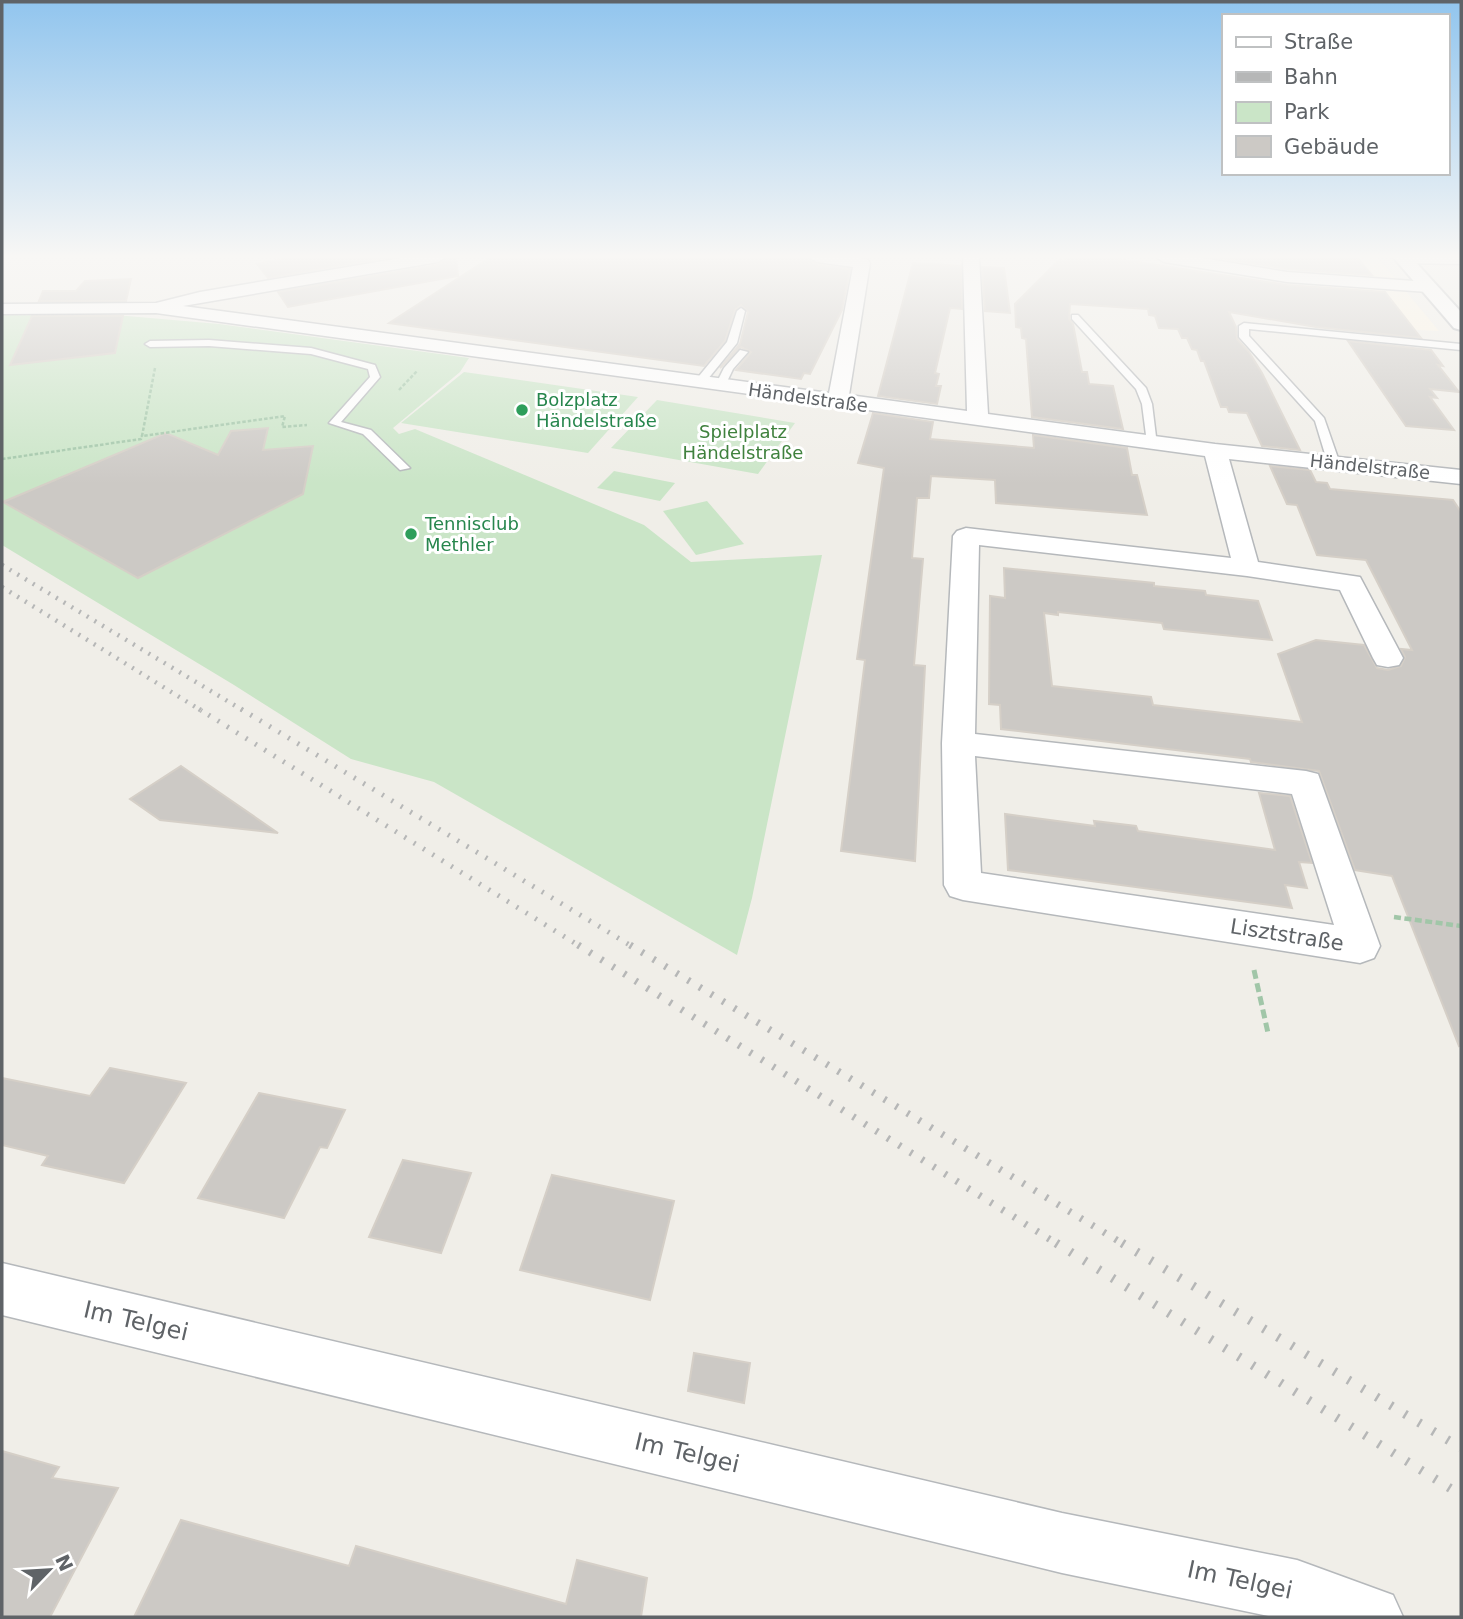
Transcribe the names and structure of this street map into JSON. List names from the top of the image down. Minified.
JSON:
{"streets":{"street":["Händelstraße","Lisztstraße","Im Telgei"]},"parks":["Spielplatz Händelstraße"],"places":["Bolzplatz Händelstraße","Tennisclub Methler"],"legend":["Straße","Bahn","Park","Gebäude"],"north":"top right"}
